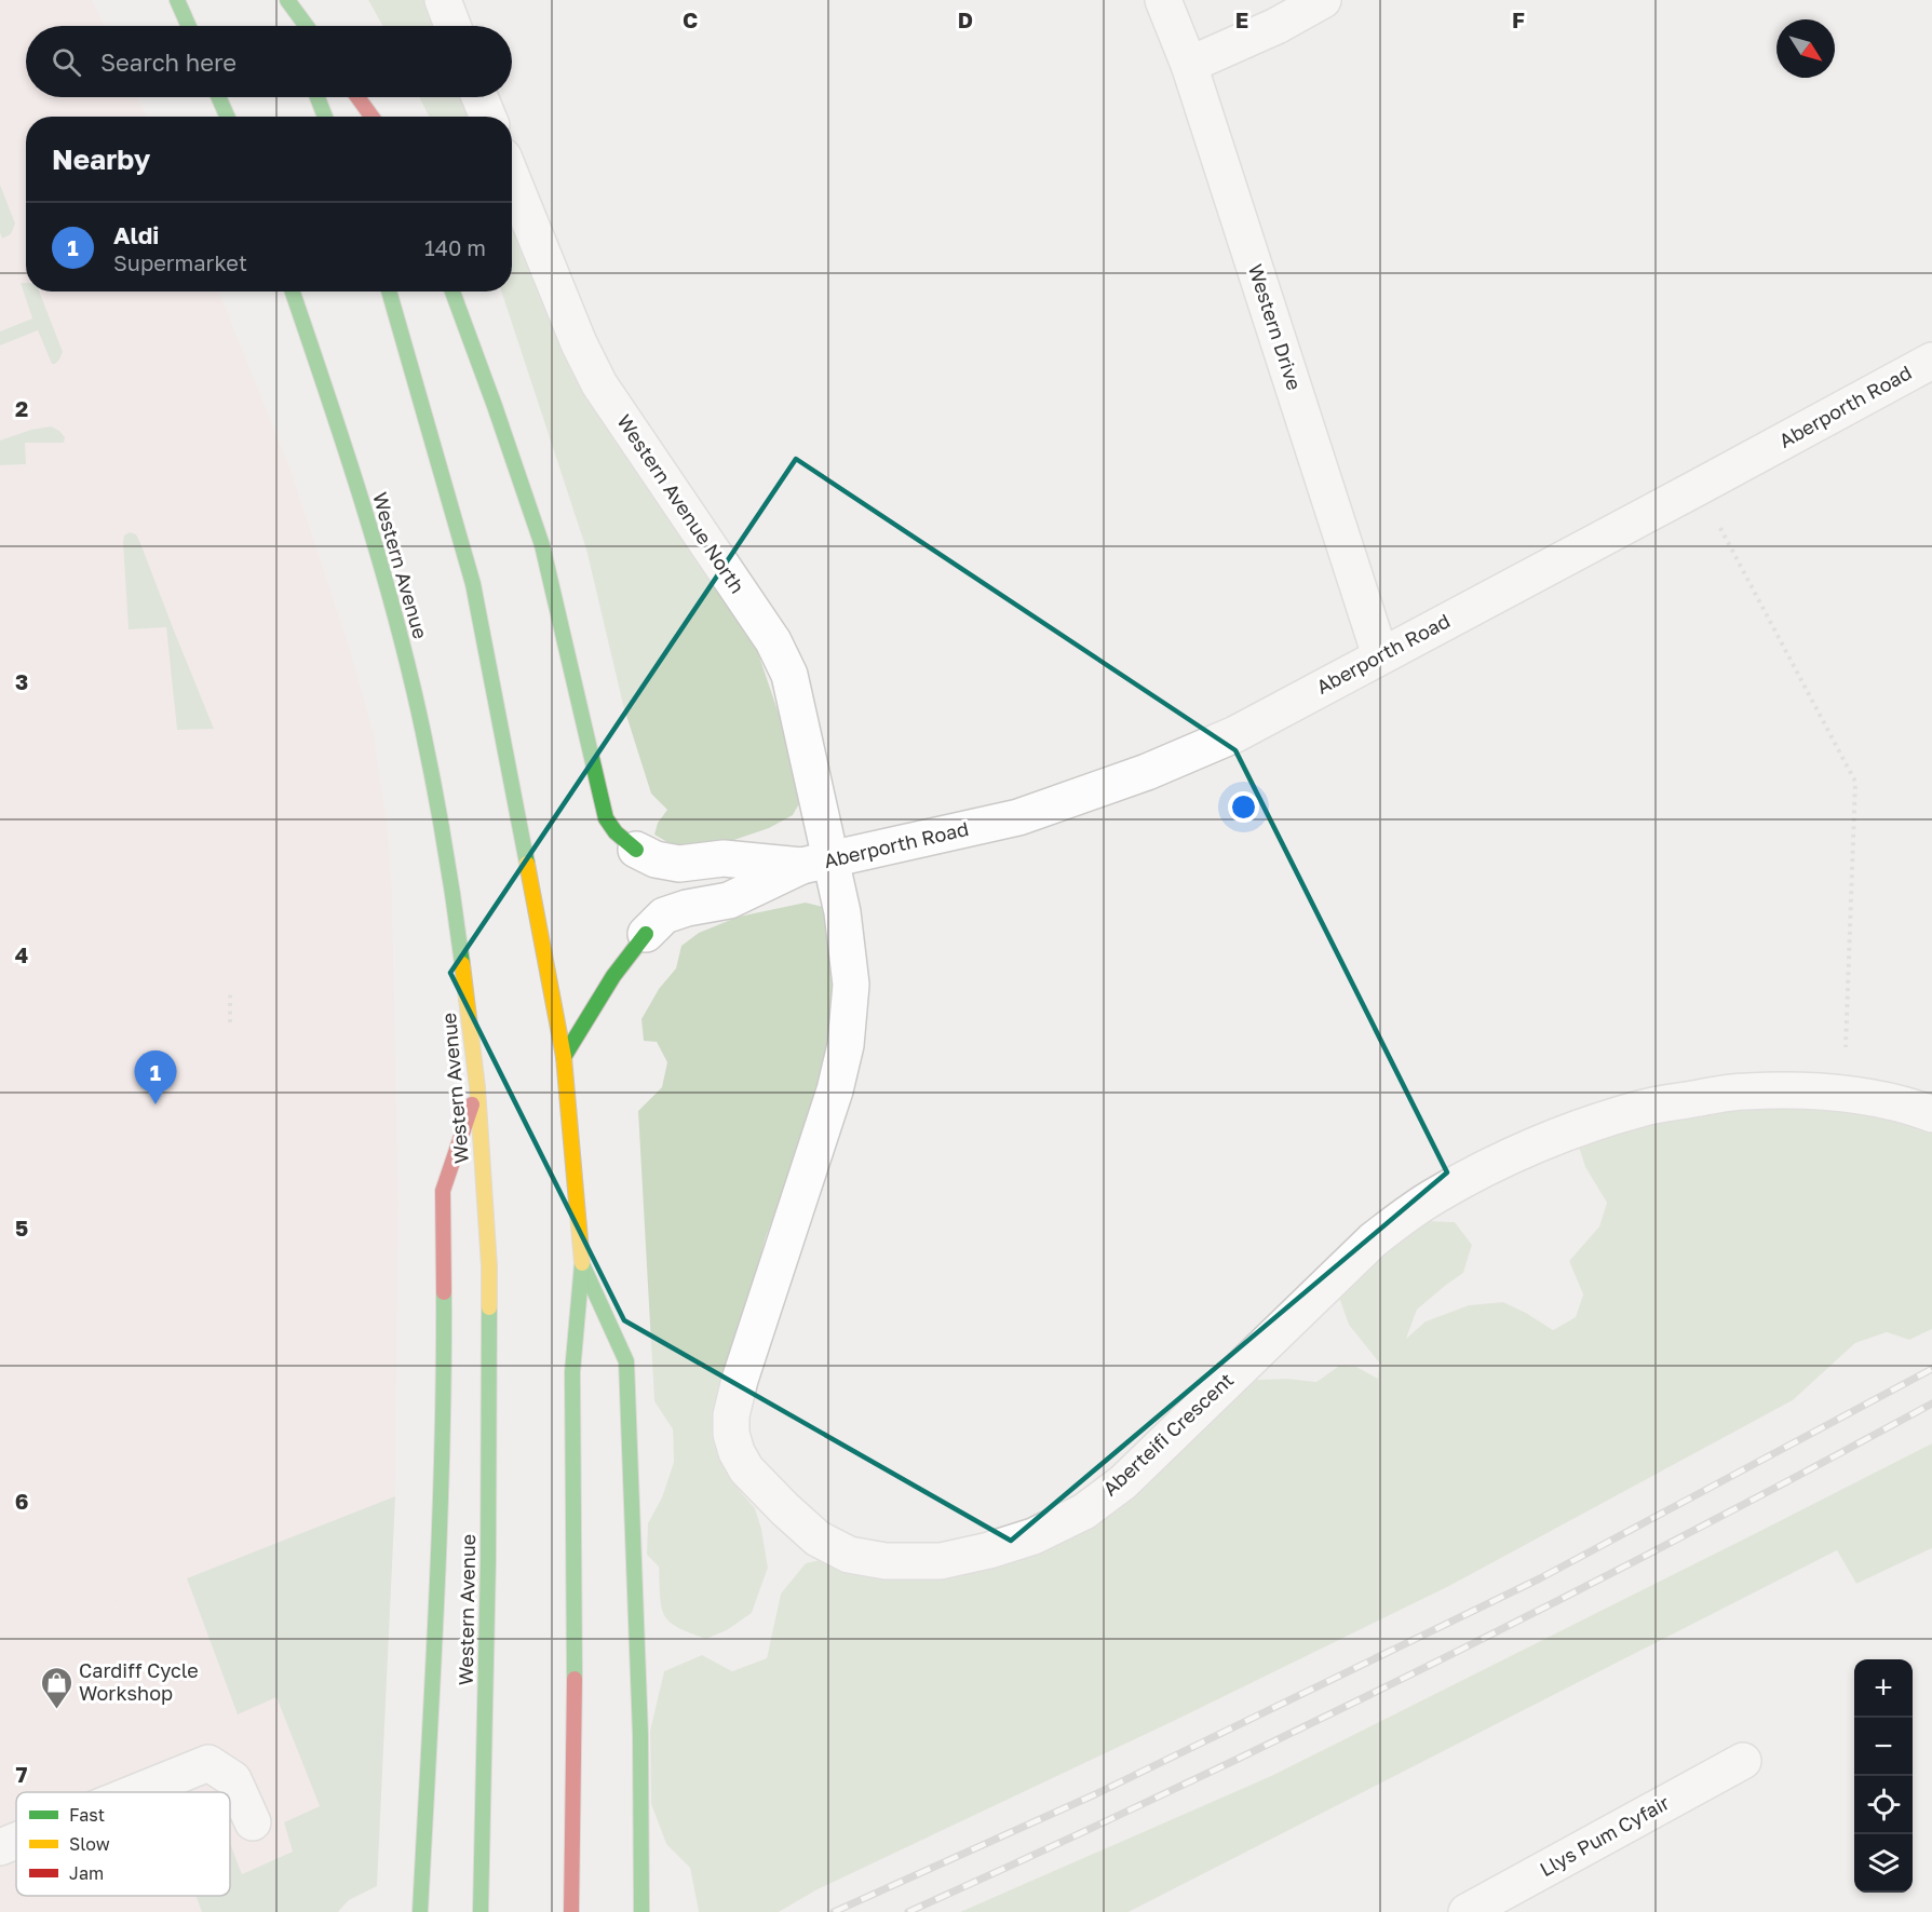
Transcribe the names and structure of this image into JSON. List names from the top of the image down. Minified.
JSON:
{"streets":{"highway":["Western Avenue"],"street":["Western Drive","Aberporth Road","Western Avenue North","Aberteifi Crescent","Llys Pum Cyfair"]},"crossings":[["Western Drive","Aberporth Road"],["Aberporth Road","Western Avenue North"],["Western Avenue North","Aberteifi Crescent"]],"places":{"shop":["Cardiff Cycle Workshop"]},"legend":["Fast","Slow","Jam"],"north":"bottom right","page":{"search":"Search here","heading":"Nearby","list":[{"mark":"1","name":"Aldi","note":"Supermarket","value":"140 m"}],"pins":"1","map_buttons":["+","−"]},"grid":{"columns":["C","D","E","F"],"rows":["2","3","4","5","6","7"]}}
